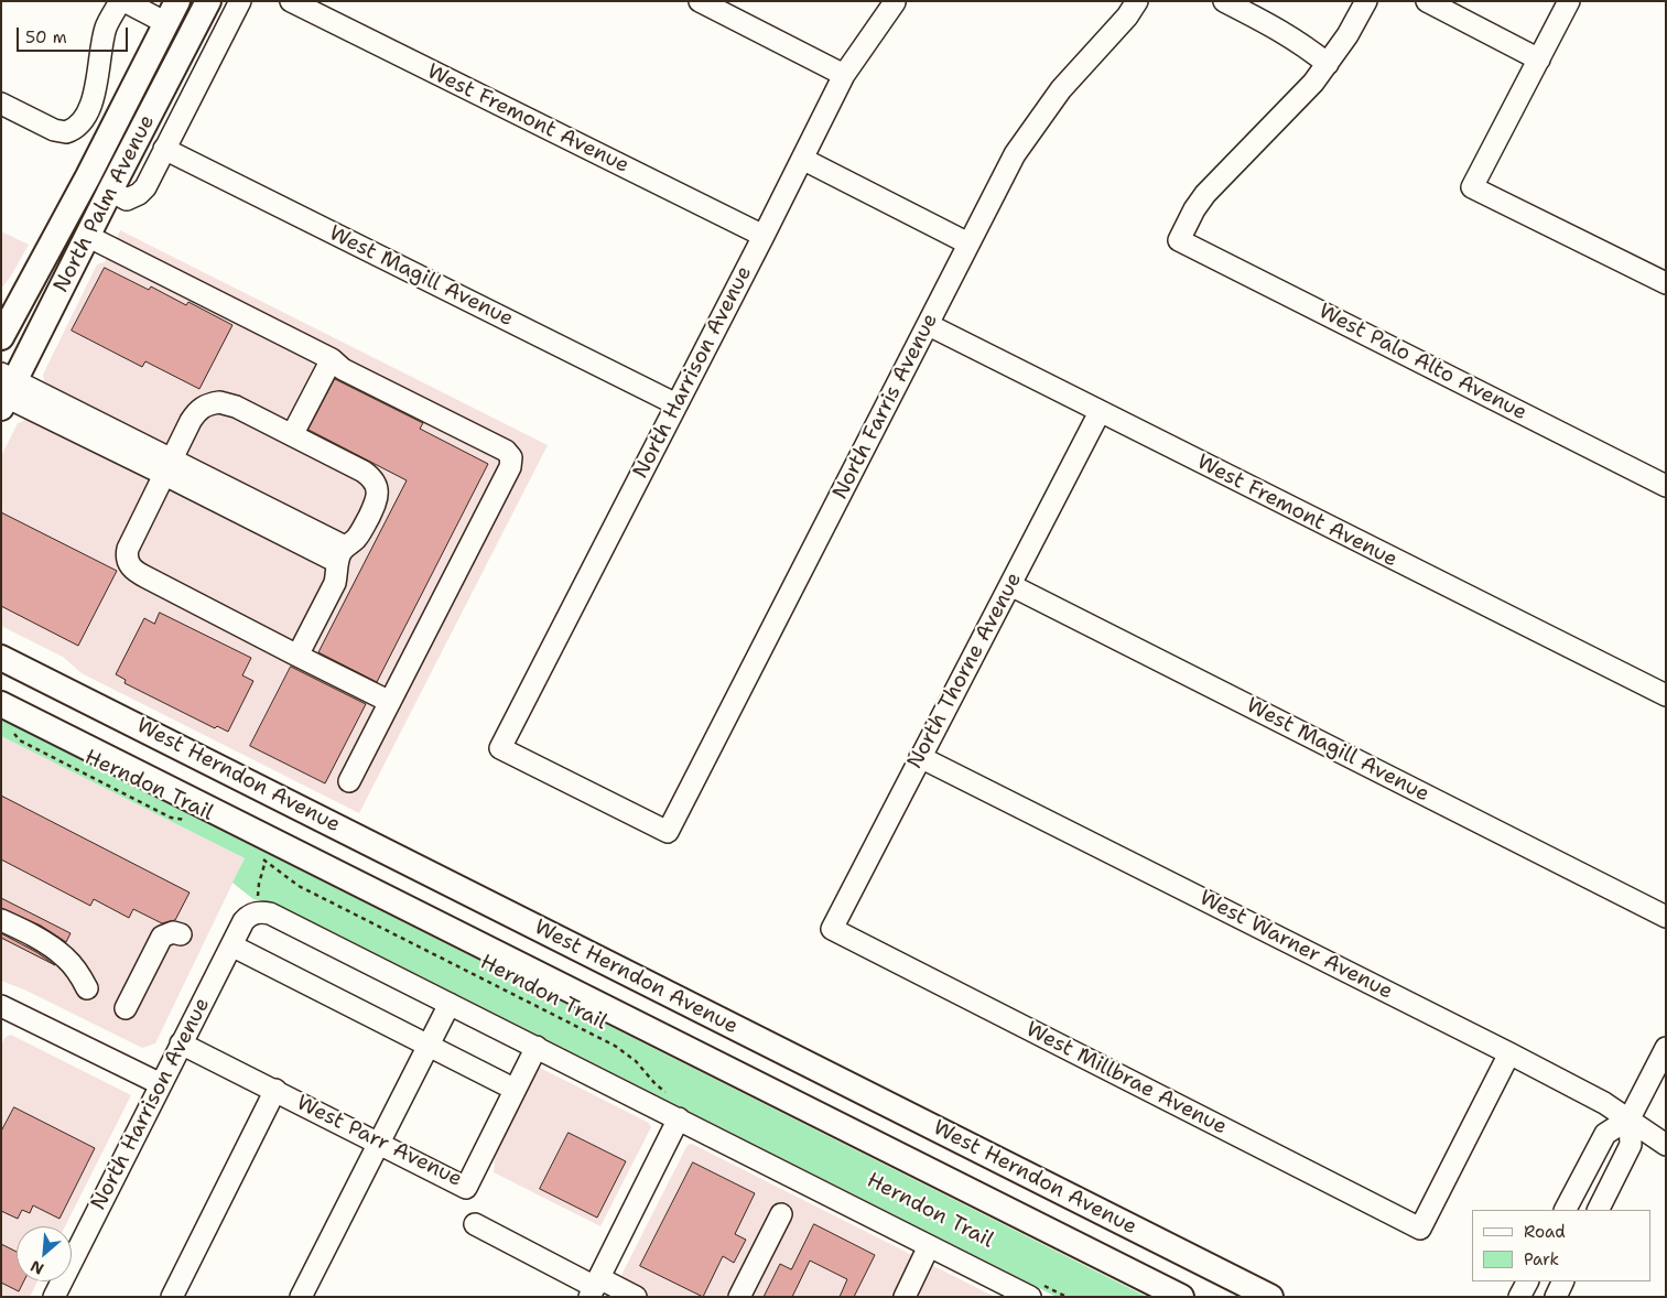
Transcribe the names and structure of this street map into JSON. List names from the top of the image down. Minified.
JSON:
{"streets":{"main road":["North Palm Avenue","West Herndon Avenue"],"street":["West Fremont Avenue","West Magill Avenue","West Palo Alto Avenue","North Harrison Avenue","North Farris Avenue","North Thorne Avenue","West Warner Avenue","West Millbrae Avenue","West Parr Avenue"],"path":["Herndon Trail"]},"crossings":[["West Fremont Avenue","North Harrison Avenue"],["West Fremont Avenue","North Farris Avenue"],["West Fremont Avenue","North Thorne Avenue"],["West Magill Avenue","North Harrison Avenue"],["West Magill Avenue","North Thorne Avenue"],["North Harrison Avenue","North Farris Avenue"],["North Harrison Avenue","West Parr Avenue"],["North Thorne Avenue","West Warner Avenue"],["North Thorne Avenue","West Millbrae Avenue"],["West Warner Avenue","West Millbrae Avenue"]],"legend":["Road","Park"],"scale_bar":"50 m","north":"bottom left"}
